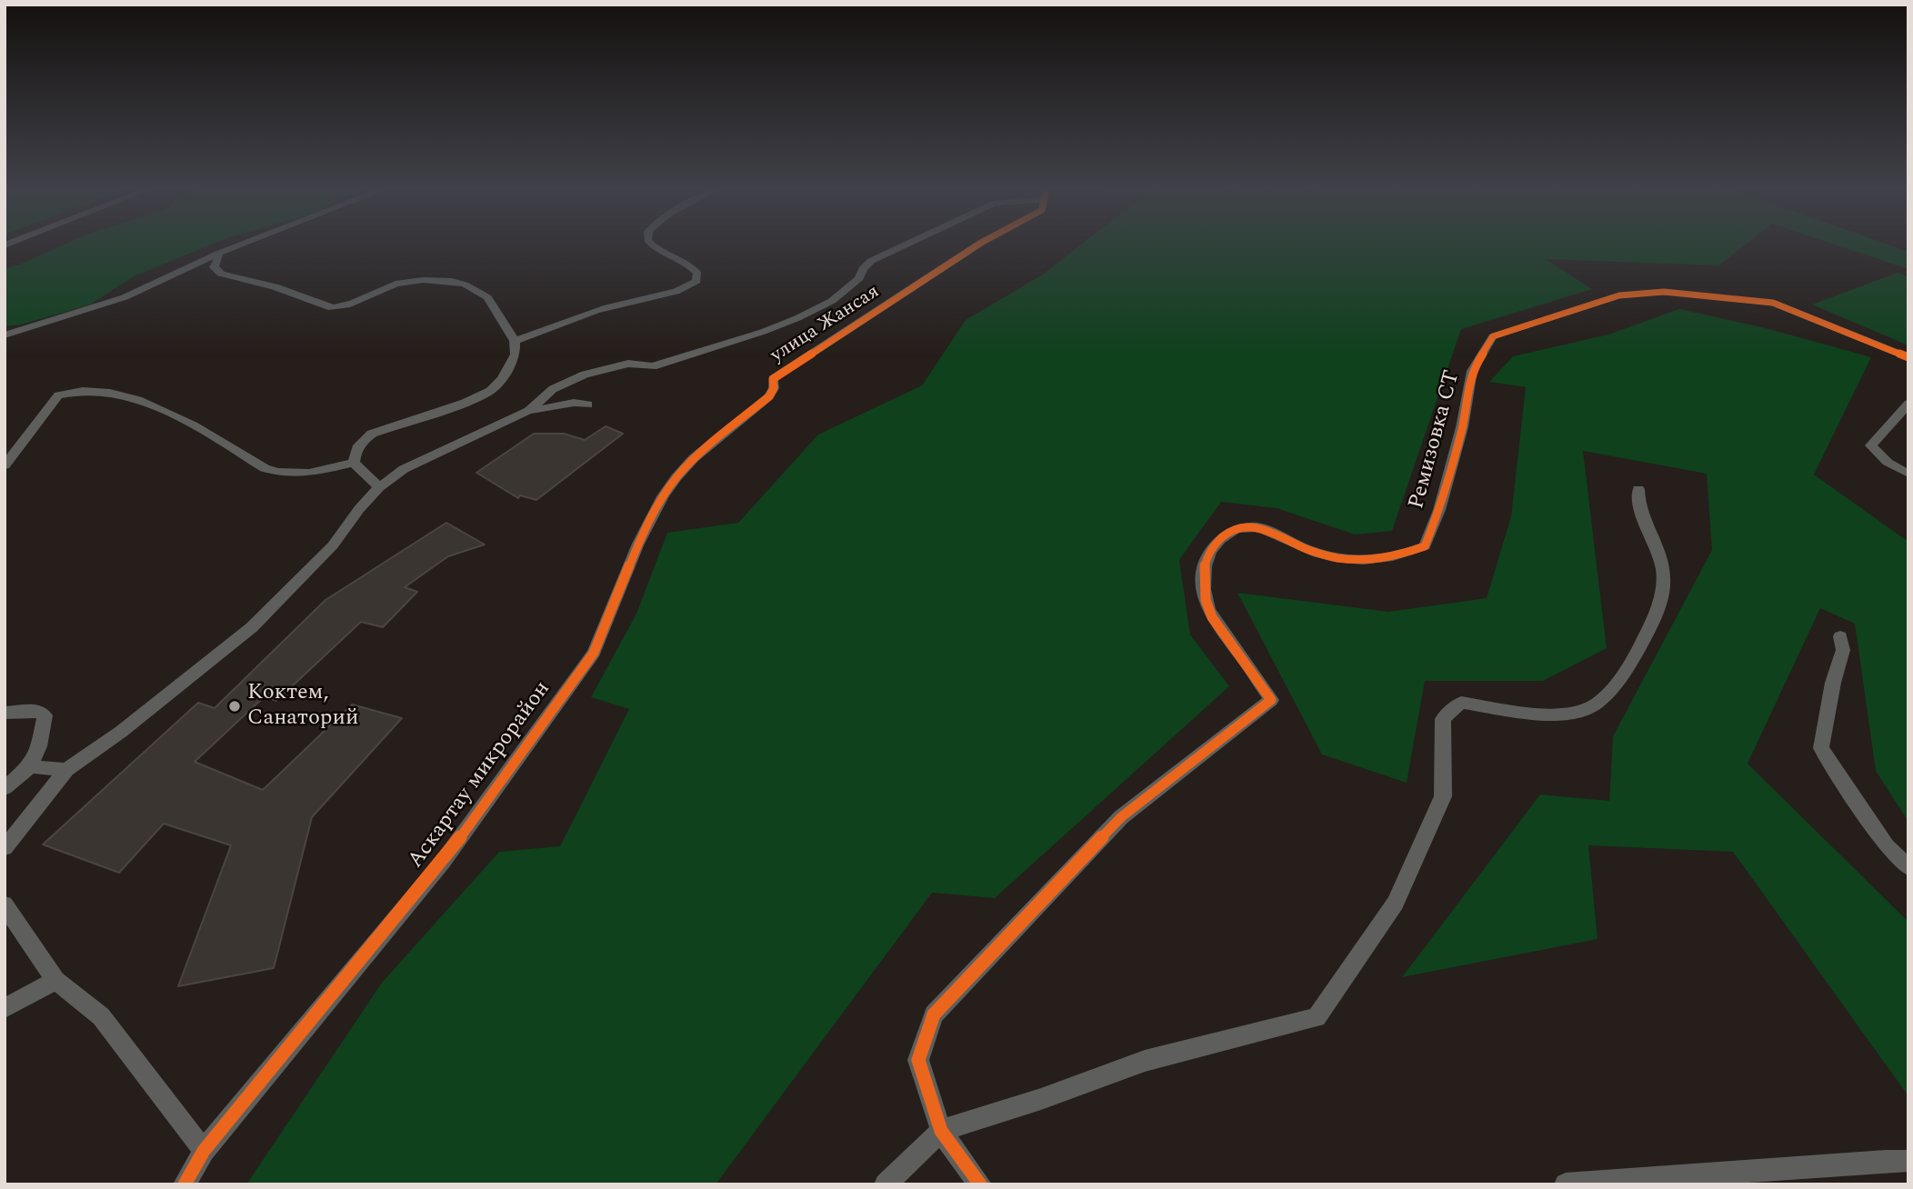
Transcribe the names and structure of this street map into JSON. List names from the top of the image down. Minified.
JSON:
{"streets":{"street":["улица Жансая","Ремизовка СТ","Аскартау микрорайон"]},"crossings":[["улица Жансая","Аскартау микрорайон"]],"places":["Коктем, Санаторий"]}
